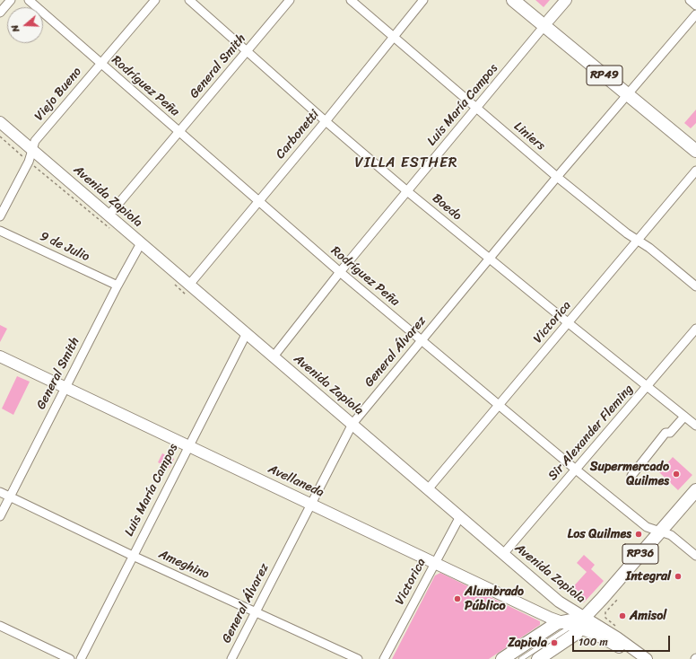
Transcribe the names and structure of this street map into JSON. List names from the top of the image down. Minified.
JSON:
{"streets":{"main road":["RP49","Avenida Zapiola","Avellaneda","RP36"],"street":["General Smith","Rodríguez Peña","Viejo Bueno","Luis María Campos","Carbonetti","Liniers","Boedo","9 de Julio","Victorica","General Álvarez","Sir Alexander Fleming","Ameghino"]},"crossings":[["General Smith","Rodríguez Peña"],["General Smith","Avenida Zapiola"],["General Smith","Boedo"],["General Smith","9 de Julio"],["General Smith","Avellaneda"],["General Smith","Ameghino"],["RP49","Luis María Campos"],["RP49","General Álvarez"],["Rodríguez Peña","Viejo Bueno"],["Rodríguez Peña","Luis María Campos"],["Rodríguez Peña","Carbonetti"],["Rodríguez Peña","Victorica"],["Rodríguez Peña","General Álvarez"],["Rodríguez Peña","Sir Alexander Fleming"],["Rodríguez Peña","RP36"],["Viejo Bueno","Avenida Zapiola"],["Luis María Campos","Liniers"],["Luis María Campos","Avenida Zapiola"],["Luis María Campos","Boedo"],["Luis María Campos","Avellaneda"],["Luis María Campos","Ameghino"],["Carbonetti","Liniers"],["Carbonetti","Avenida Zapiola"],["Carbonetti","Boedo"],["Liniers","Victorica"],["Liniers","General Álvarez"],["Avenida Zapiola","Victorica"],["Avenida Zapiola","General Álvarez"],["Avenida Zapiola","Sir Alexander Fleming"],["Avenida Zapiola","Avellaneda"],["Avenida Zapiola","RP36"],["Boedo","Victorica"],["Boedo","General Álvarez"],["Boedo","Sir Alexander Fleming"],["Victorica","Avellaneda"],["General Álvarez","Avellaneda"],["General Álvarez","Ameghino"],["Avellaneda","RP36"]],"districts":["VILLA ESTHER"],"places":["Supermercado Quilmes","Los Quilmes","Integral","Alumbrado Público","Amisol","Zapiola"],"scale_bar":"100 m","north":"left"}
